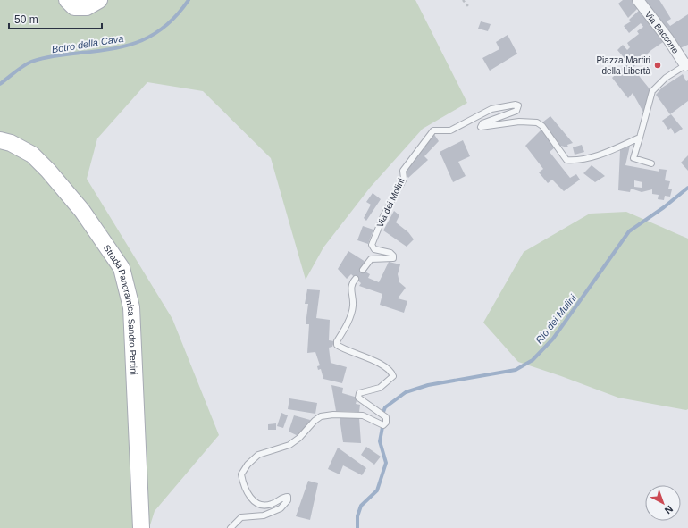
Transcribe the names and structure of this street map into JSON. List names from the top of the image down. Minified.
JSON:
{"streets":{"street":["Via Baccone","Strada Panoramica Sandro Pertini"],"lane":["Via dei Molini"]},"water":["Botro della Cava","Rio dei Mulini"],"places":["Piazza Martiri della Libertà"],"scale_bar":"50 m","north":"bottom right"}
